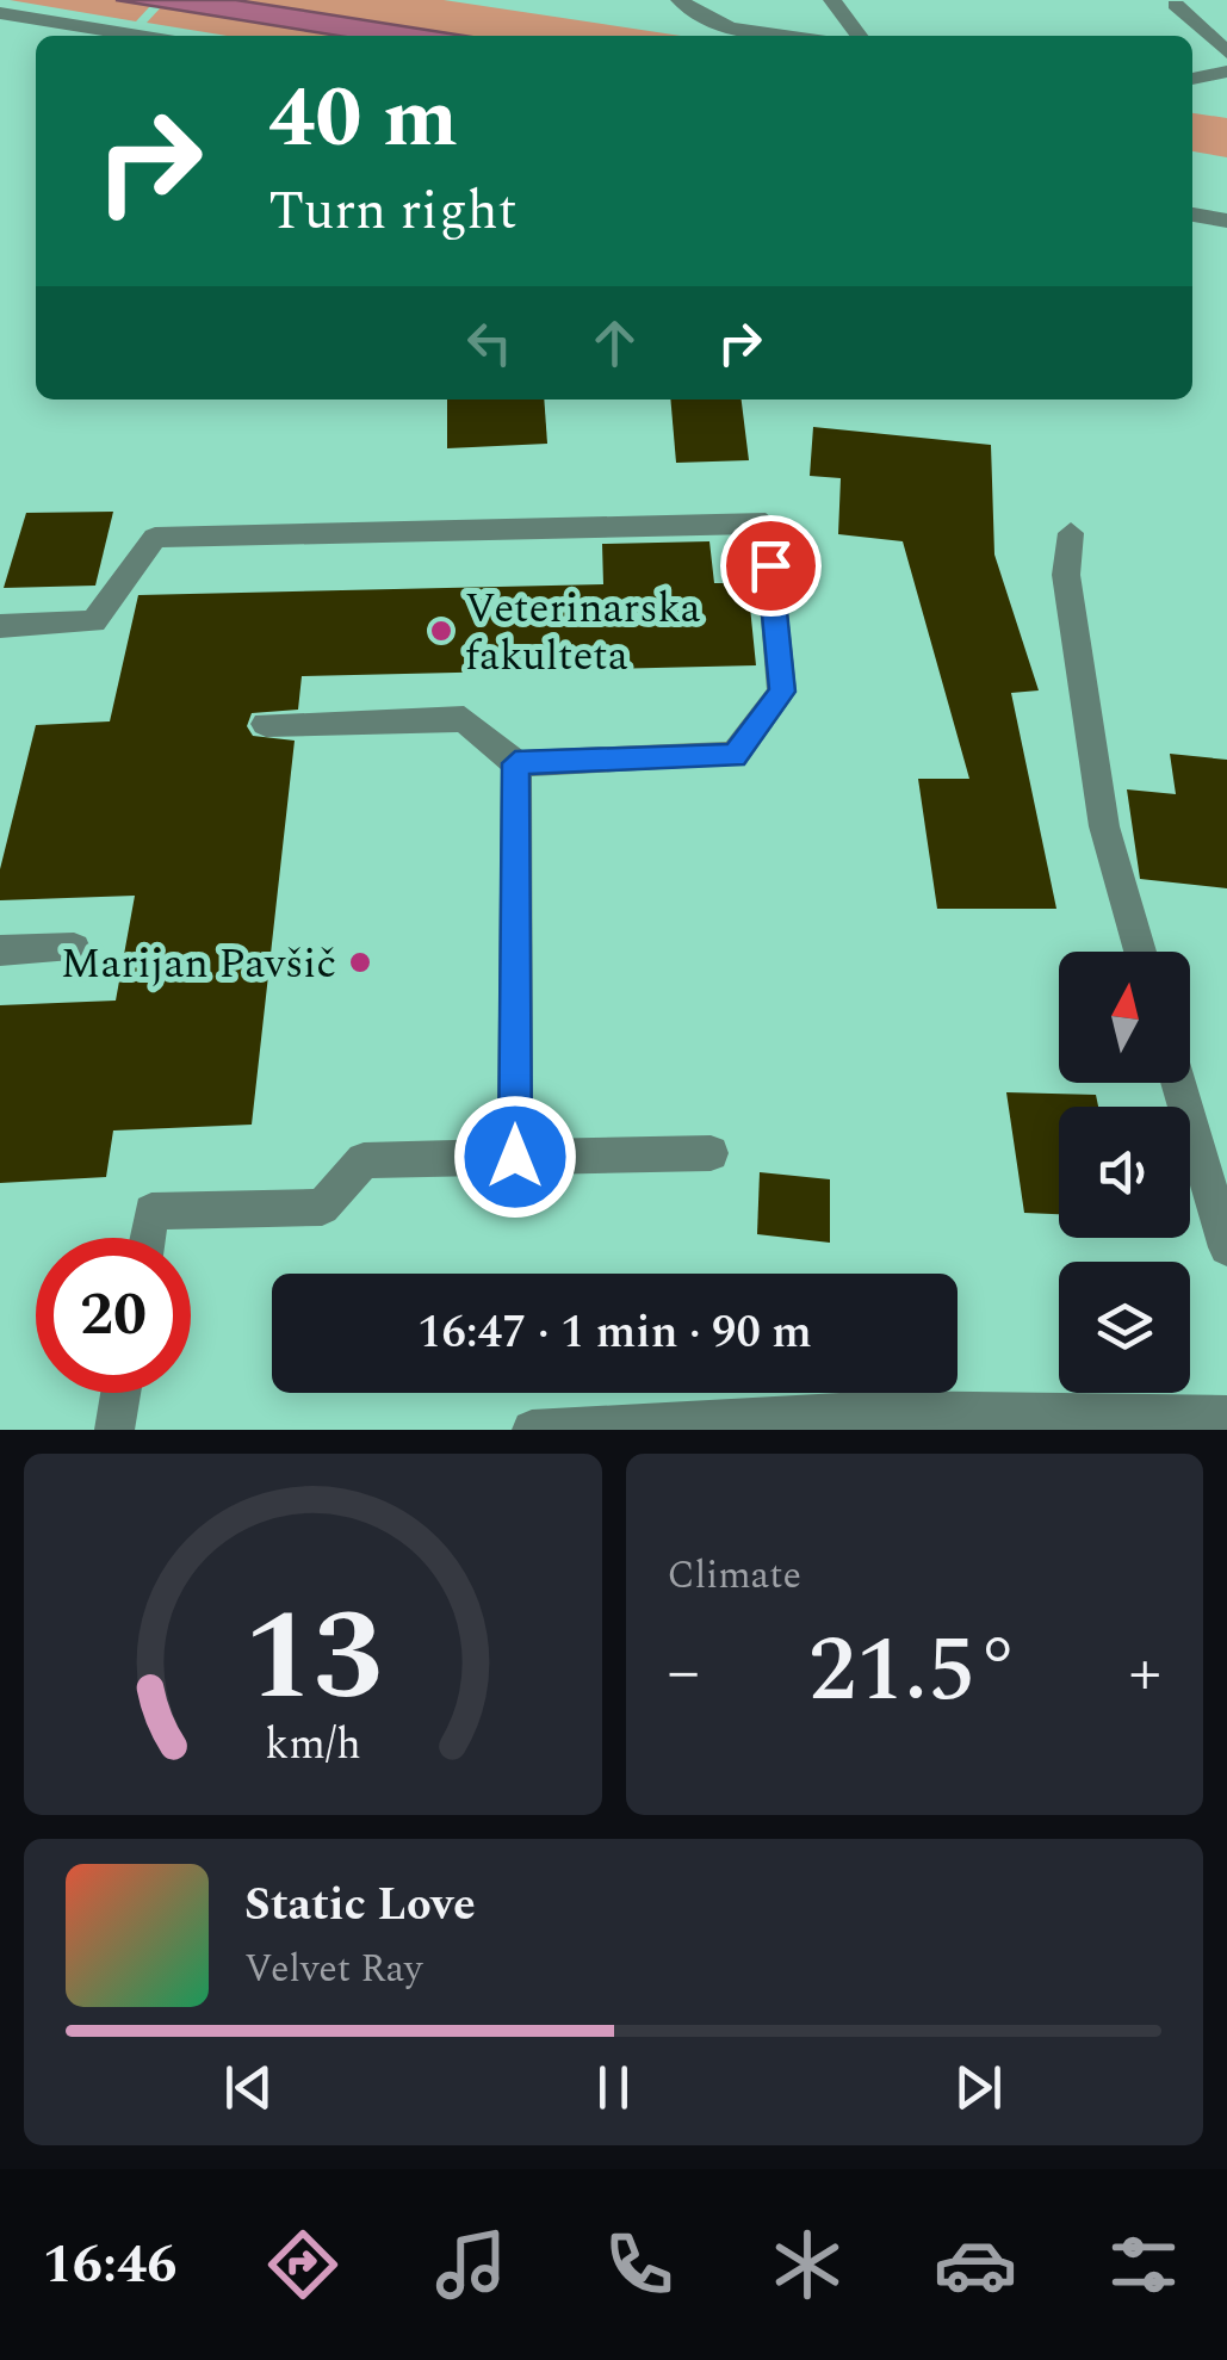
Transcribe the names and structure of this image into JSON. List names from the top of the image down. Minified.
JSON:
{"places":["Veterinarska fakulteta","Marijan Pavšič"],"north":"top","page":{"turn":["40 m","Turn right"],"limit":"20","trip":"16:47 · 1 min · 90 m","tile":"Climate","heat":["−","21.5°","+"],"song":["Static Love","Velvet Ray"],"tabs":"16:46","gauge":["13","km/h"]}}
